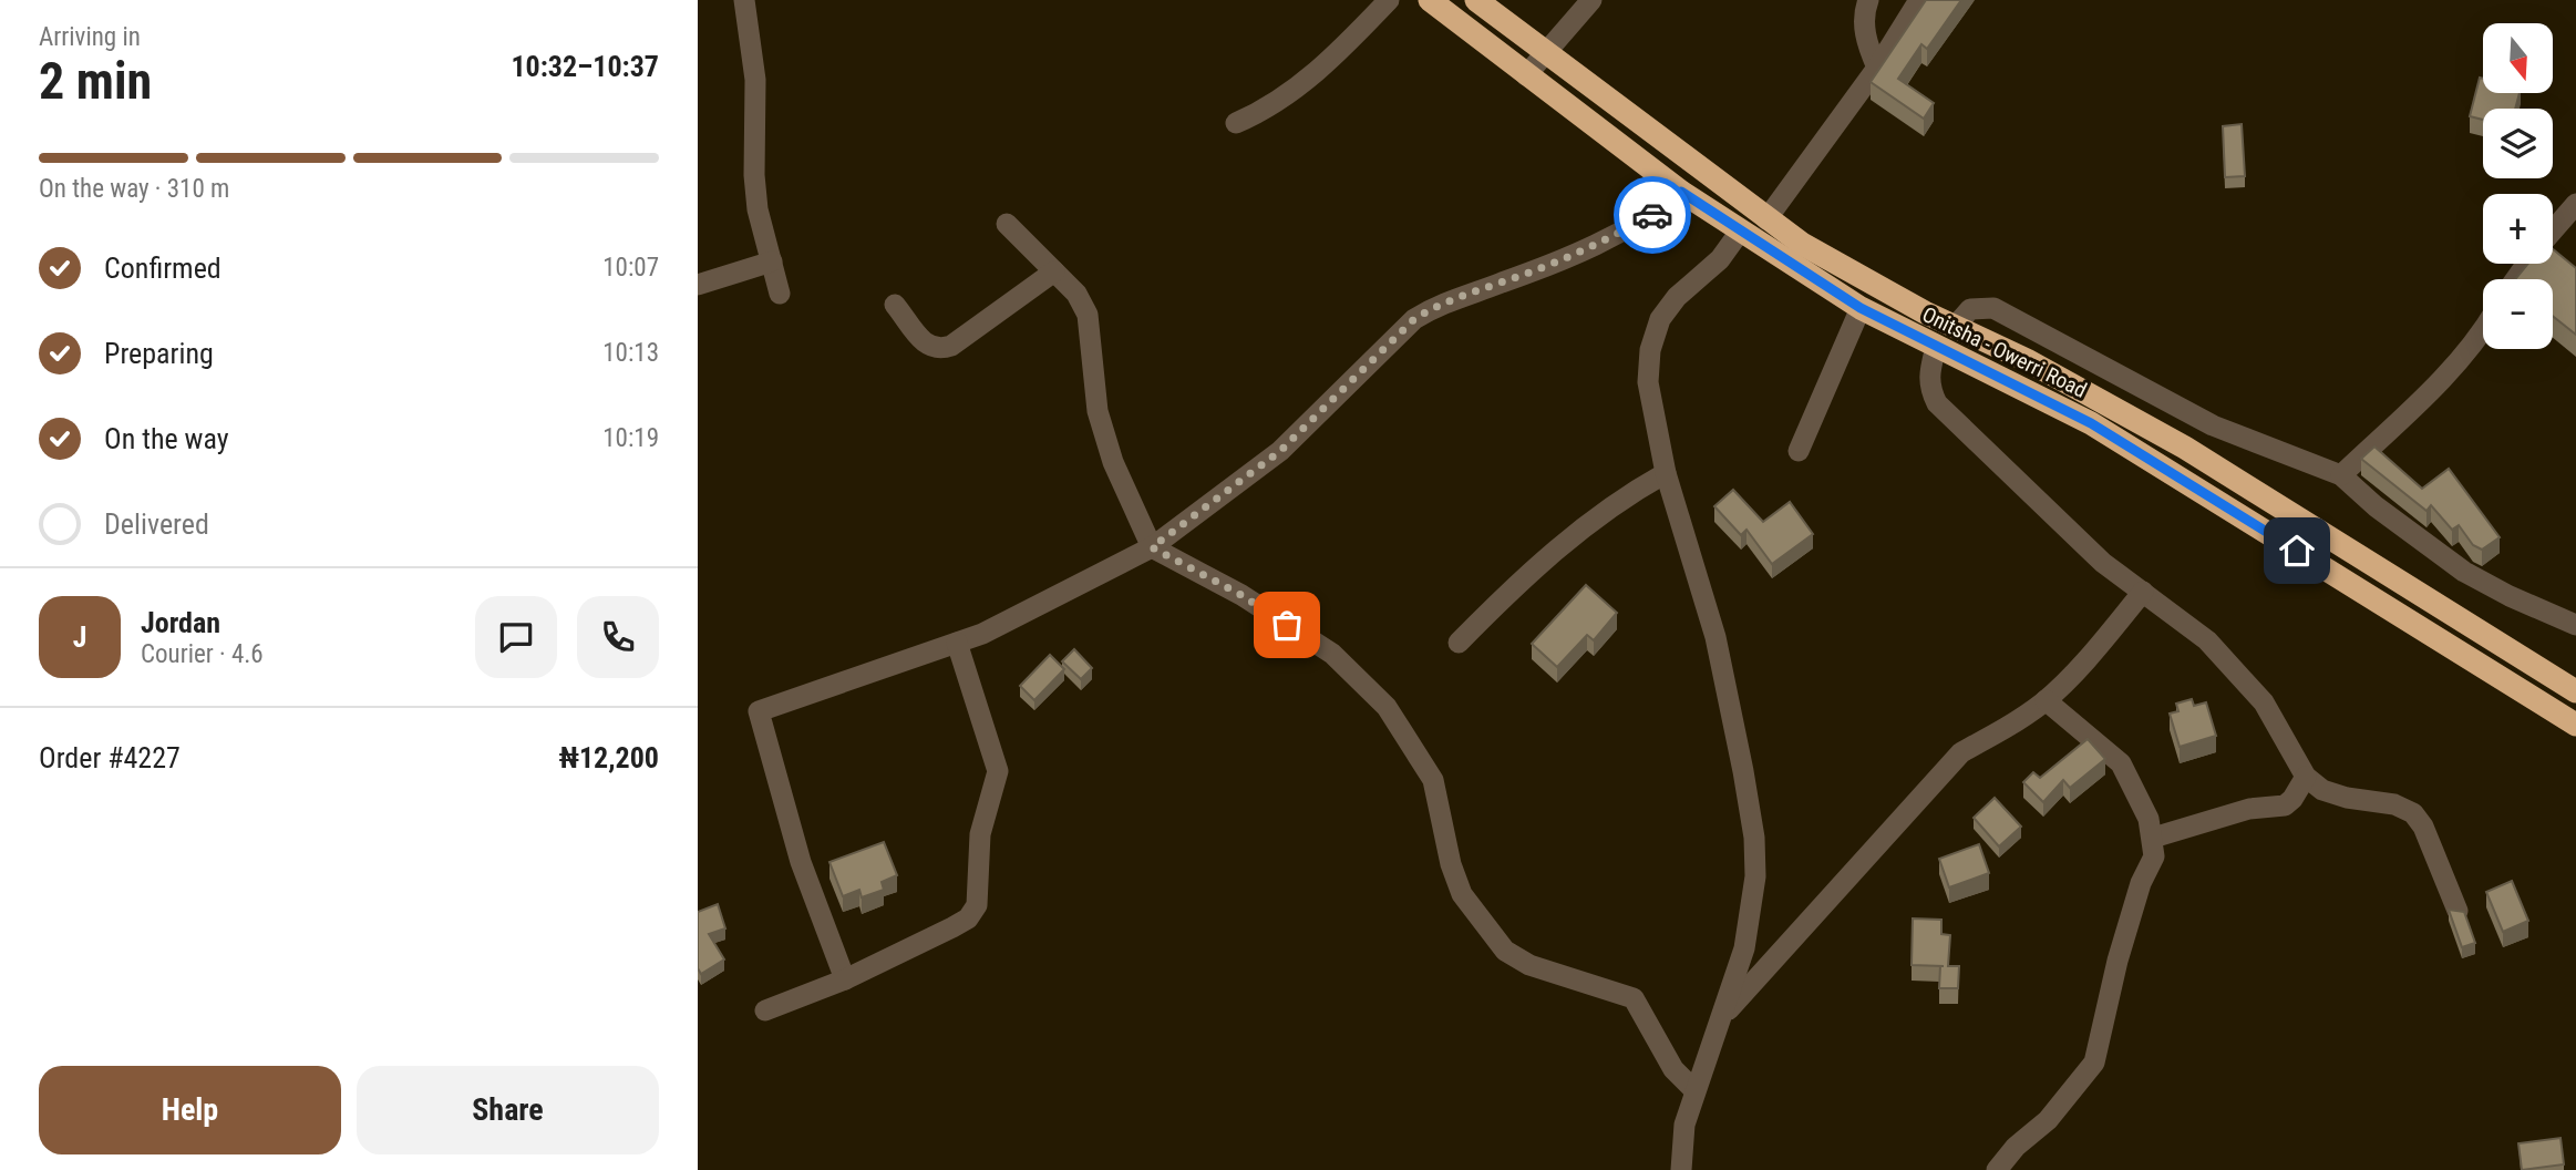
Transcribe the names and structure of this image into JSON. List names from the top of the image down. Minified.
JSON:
{"streets":{"highway":["Onitsha - Owerri Road"]},"north":"bottom","page":{"heading":["2 min","Arriving in","10:32–10:37"],"panel":["Jordan","Courier · 4.6","Order #4227","₦12,200"],"map_buttons":["+","−"],"bar":"On the way · 310 m","list":[["Confirmed","10:07"],["Preparing","10:13"],["On the way","10:19"],"Delivered"],"round":"J","buttons":["Help","Share"]}}
